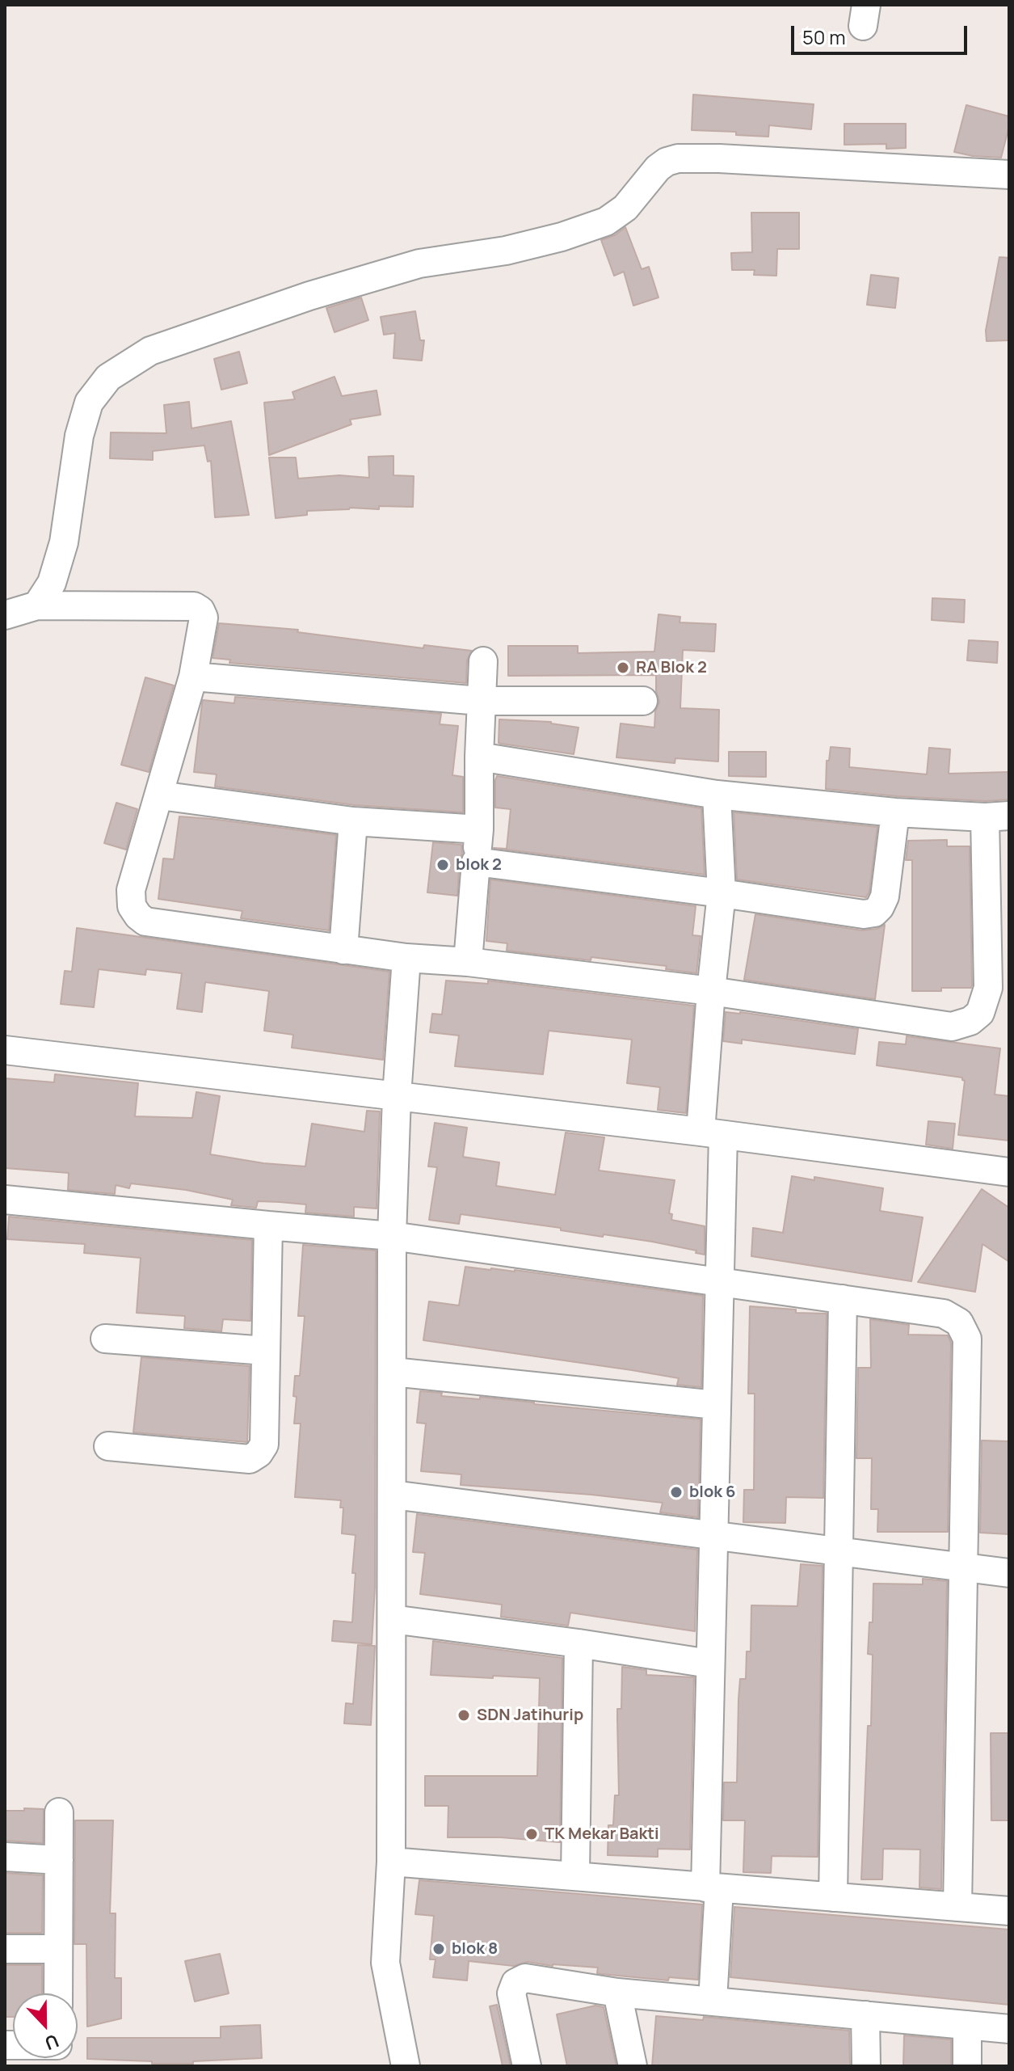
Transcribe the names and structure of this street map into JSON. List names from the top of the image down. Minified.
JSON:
{"places":["RA Blok 2","blok 2","blok 6","SDN Jatihurip","TK Mekar Bakti","blok 8"],"scale_bar":"50 m","north":"bottom"}
